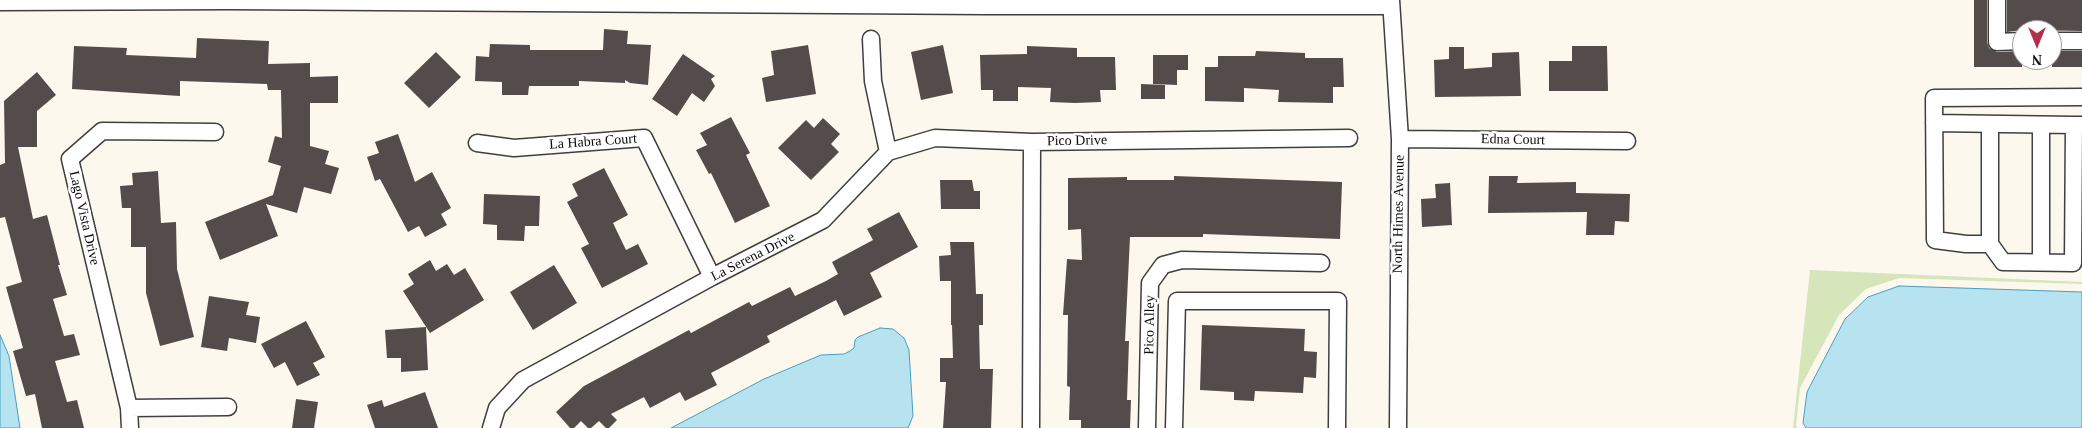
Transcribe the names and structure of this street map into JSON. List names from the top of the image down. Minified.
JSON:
{"streets":{"street":["Edna Court","Pico Drive","La Habra Court","North Himes Avenue","Lago Vista Drive","La Serena Drive","Pico Alley"]},"crossings":[["Edna Court","North Himes Avenue"],["Pico Drive","La Serena Drive"],["La Habra Court","La Serena Drive"]],"north":"bottom"}
